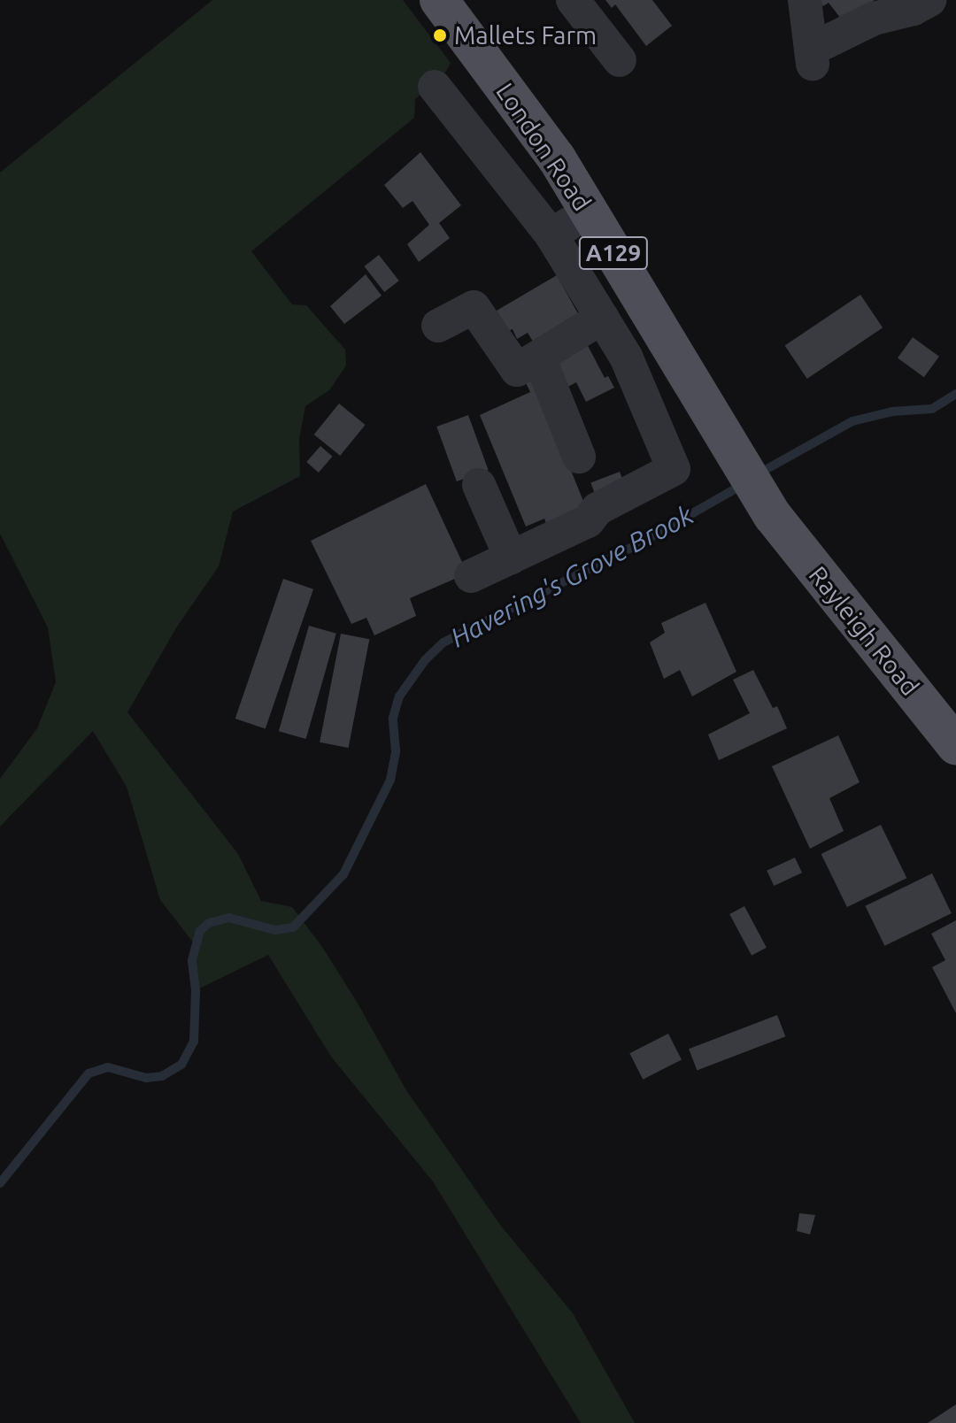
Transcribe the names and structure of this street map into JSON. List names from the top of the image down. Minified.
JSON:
{"streets":{"main road":["London Road","A129","Rayleigh Road"]},"crossings":[["London Road","Rayleigh Road"]],"water":["Havering's Grove Brook"],"places":["Mallets Farm"]}
